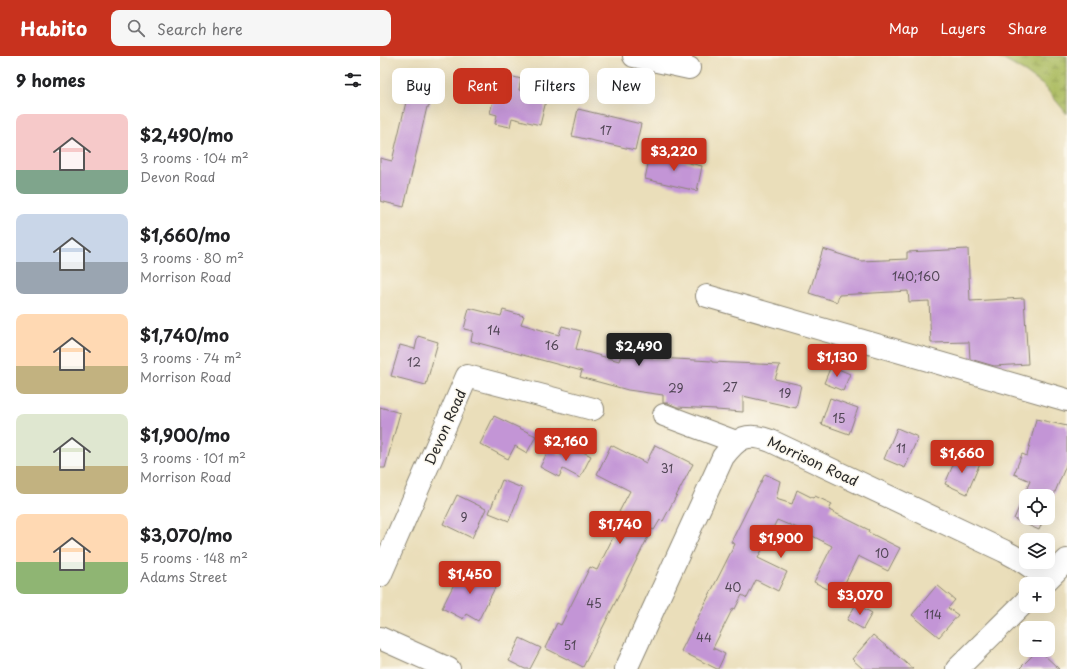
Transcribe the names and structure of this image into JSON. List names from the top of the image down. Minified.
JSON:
{"streets":{"street":["Devon Road","Morrison Road"]},"house_numbers":["17","140;160","14","16","12","27","29","19","15","11","31","9","10","40","45","114","44","51"],"page":{"header":"Habito","search":"Search here","nav":["Map","Layers","Share"],"heading":"9 homes","chip":["Buy","Rent","Filters","New"],"list":[{"name":"$2,490/mo","note":"3 rooms · 104 m² · Devon Road"},{"name":"$1,660/mo","note":"3 rooms · 80 m² · Morrison Road"},{"name":"$1,740/mo","note":"3 rooms · 74 m² · Morrison Road"},{"name":"$1,900/mo","note":"3 rooms · 101 m² · Morrison Road"},{"name":"$3,070/mo","note":"5 rooms · 148 m² · Adams Street"}],"price":["$3,220","$2,490","$1,130","$2,160","$1,660","$1,740","$1,900","$1,450","$3,070"],"map_buttons":["+","−"]}}
